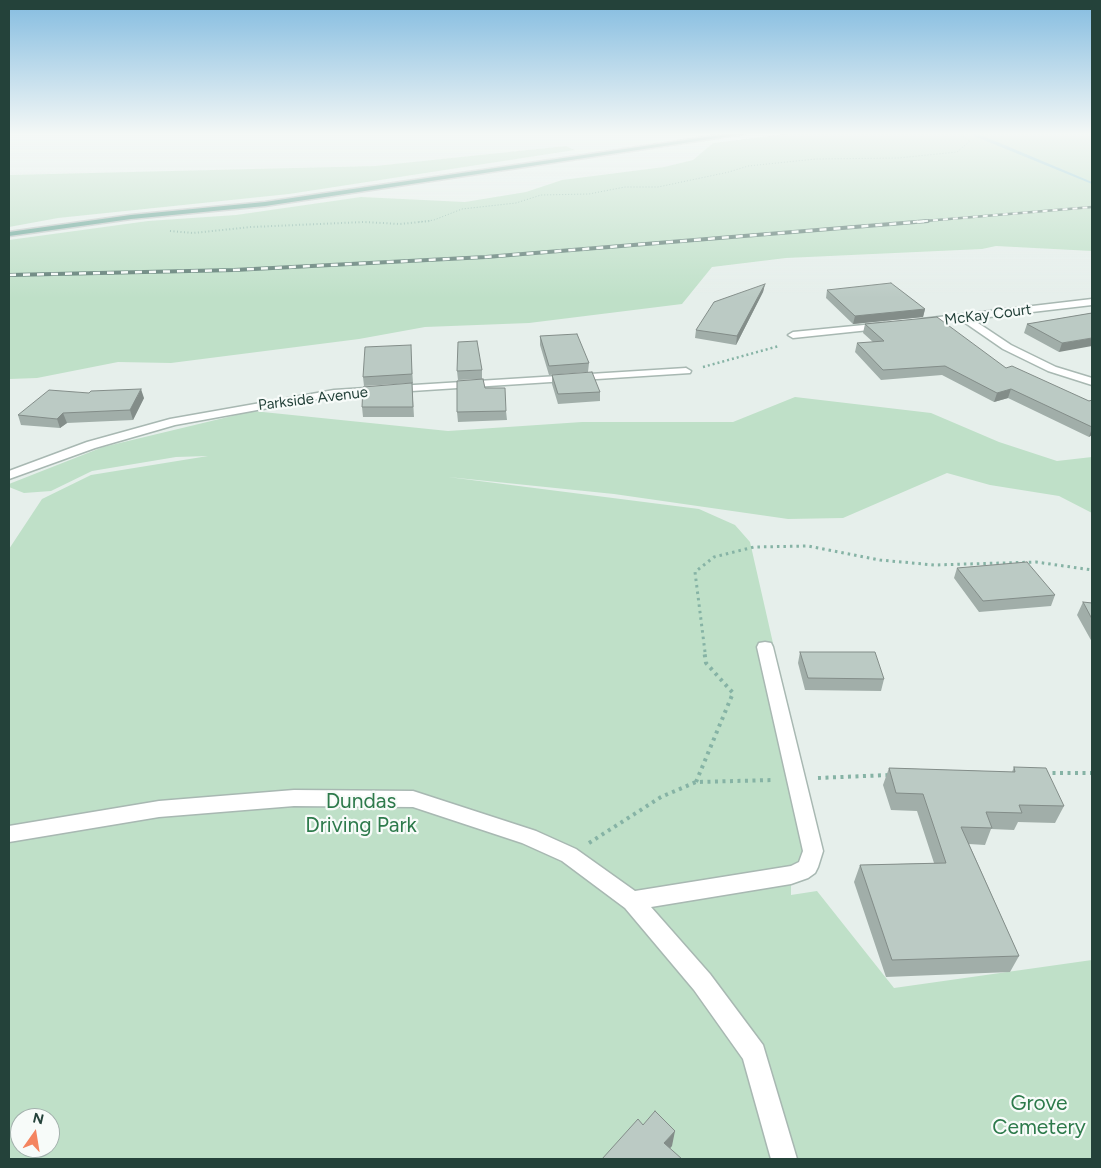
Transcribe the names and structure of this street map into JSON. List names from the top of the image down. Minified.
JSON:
{"streets":{"street":["McKay Court","Parkside Avenue"]},"parks":["Dundas Driving Park","Grove Cemetery"],"north":"top"}
